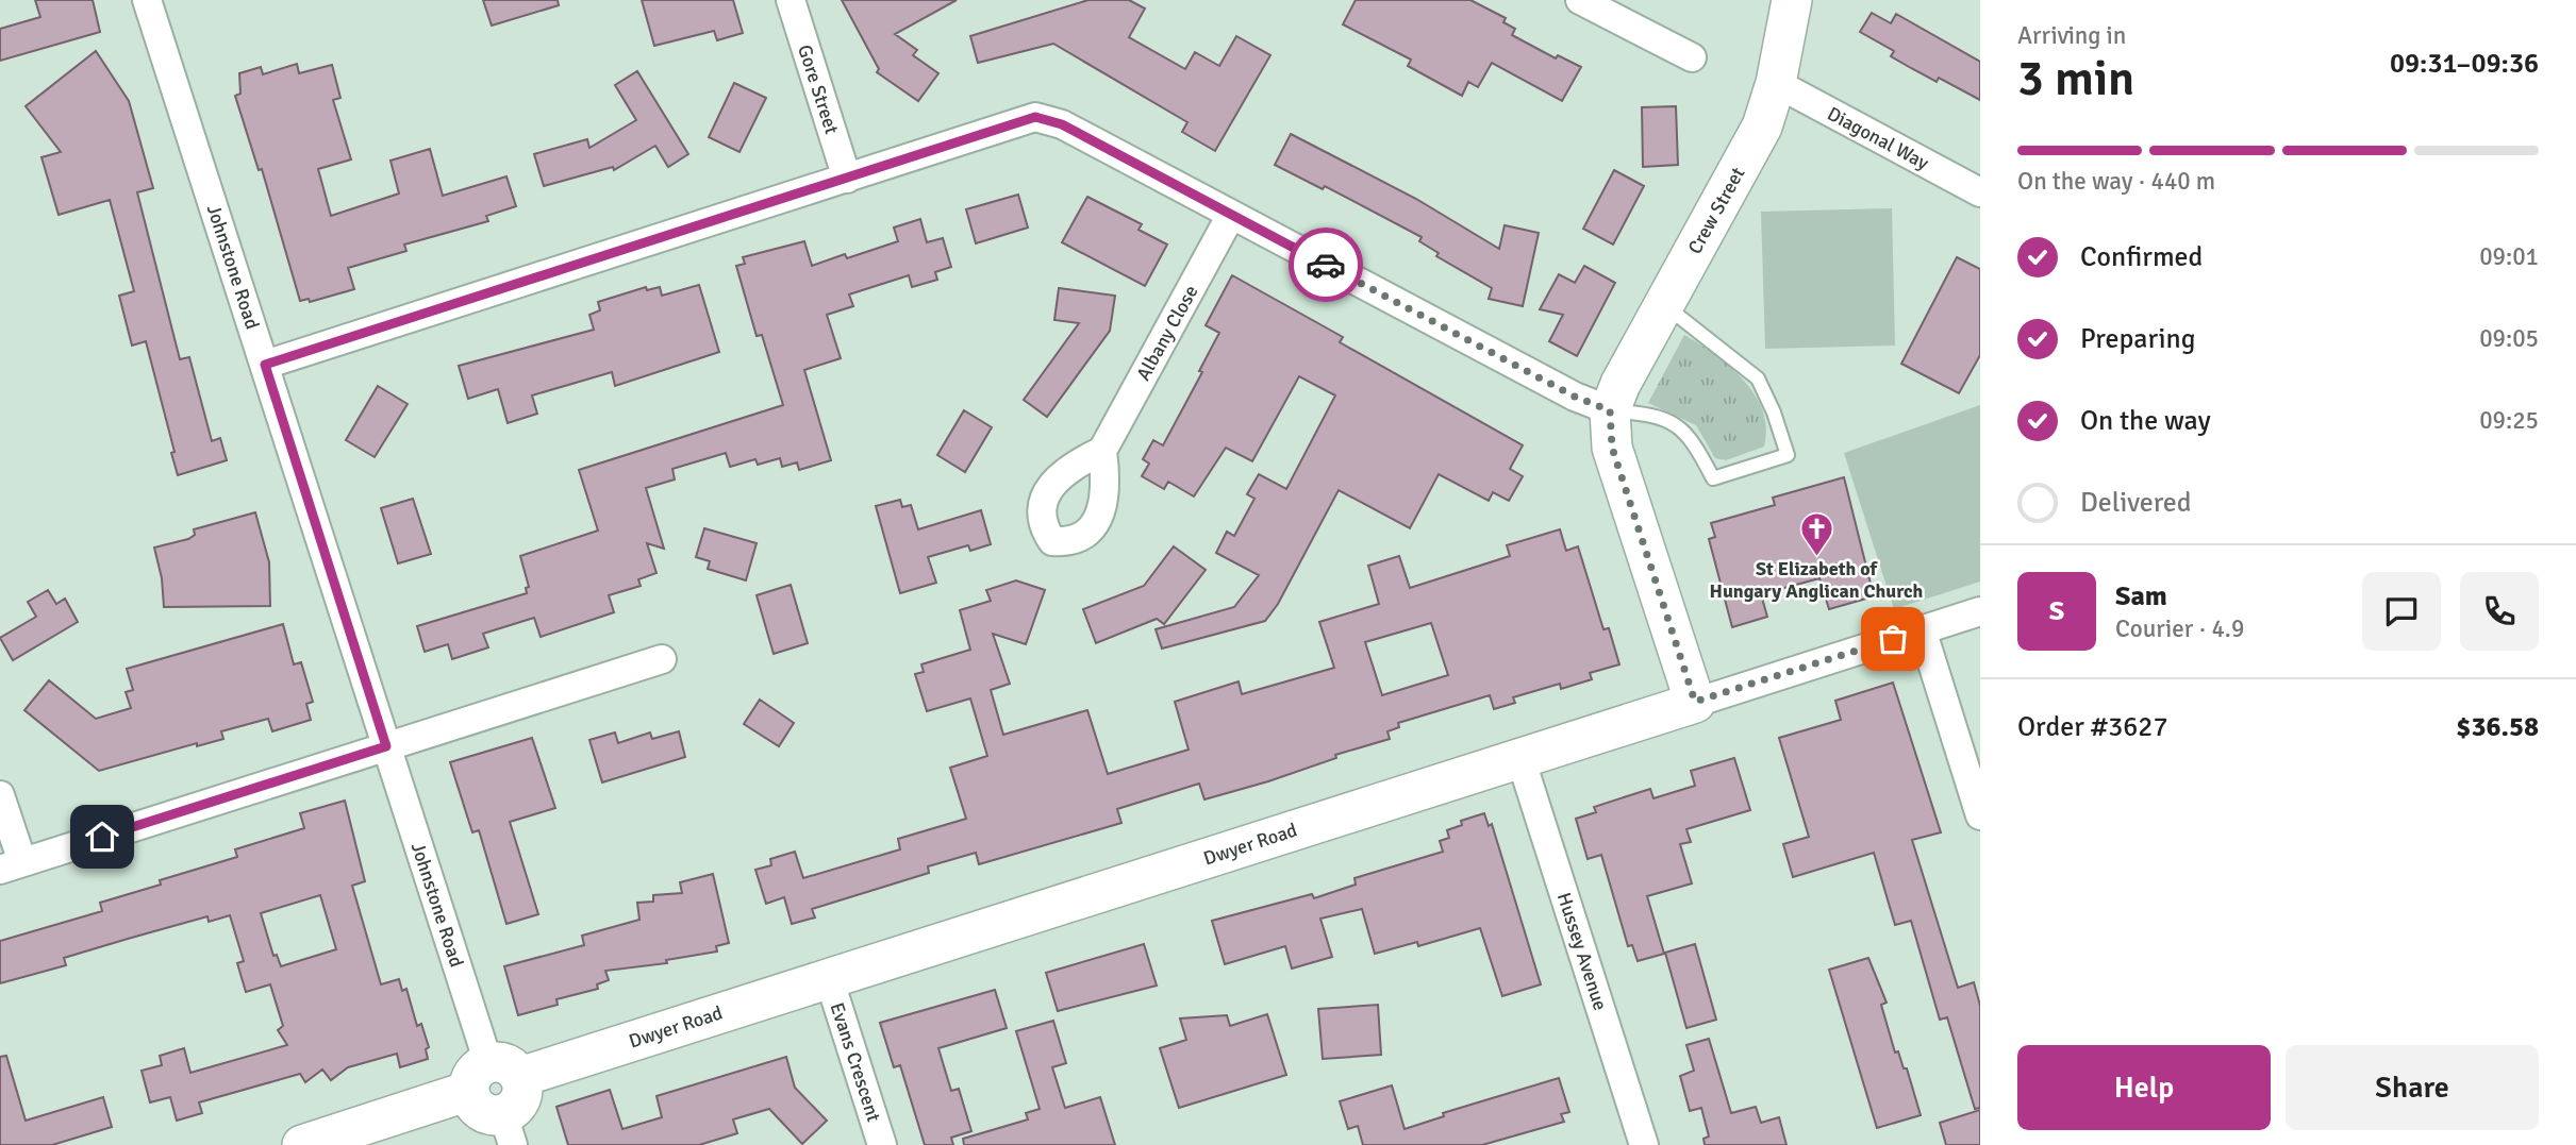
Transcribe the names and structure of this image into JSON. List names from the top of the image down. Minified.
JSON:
{"streets":{"street":["Gore Street","Diagonal Way","Crew Street","Johnstone Road","Albany Close","Dwyer Road","Hussey Avenue","Evans Crescent"]},"crossings":[["Diagonal Way","Crew Street"],["Johnstone Road","Dwyer Road"],["Dwyer Road","Hussey Avenue"],["Dwyer Road","Evans Crescent"]],"places":{"church":["St Elizabeth of Hungary Anglican Church"]},"page":{"heading":["3 min","Arriving in","09:31–09:36"],"panel":["Sam","Courier · 4.9","Order #3627","$36.58"],"bar":"On the way · 440 m","list":[["Confirmed","09:01"],["Preparing","09:05"],["On the way","09:25"],"Delivered"],"round":"S","buttons":["Help","Share"]}}
